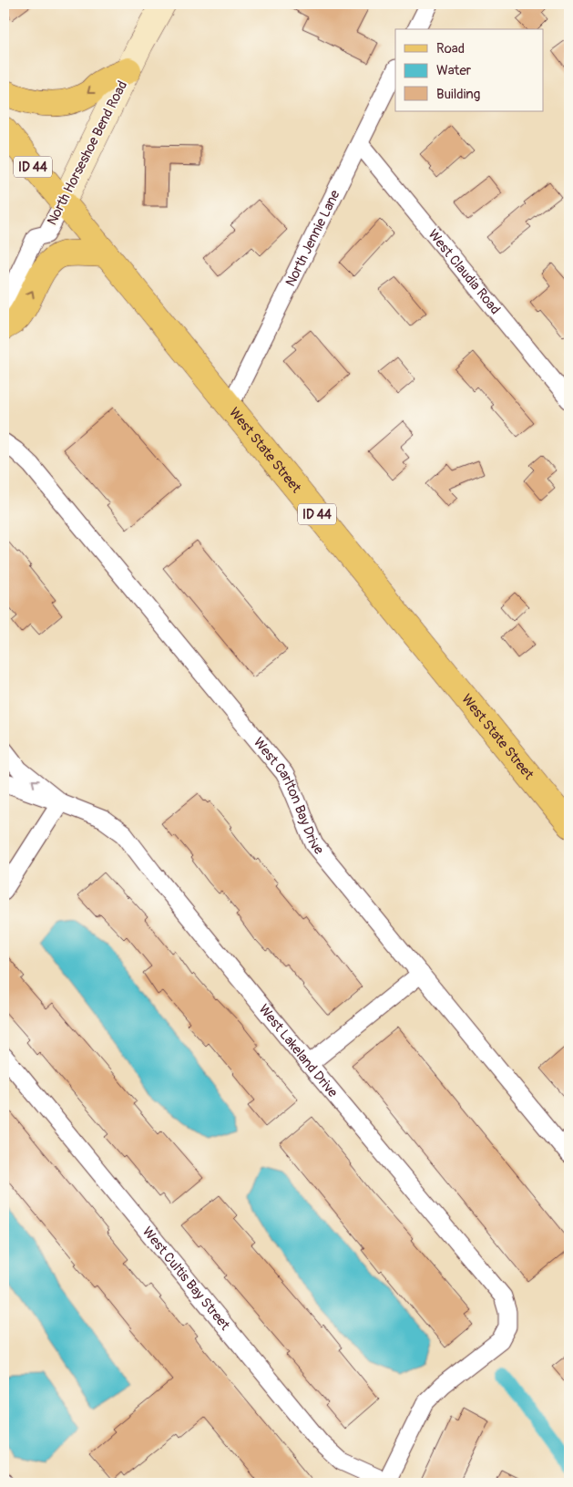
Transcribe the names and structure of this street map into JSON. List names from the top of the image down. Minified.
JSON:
{"streets":{"main road":["ID 44","West State Street"],"street":["North Horseshoe Bend Road","North Jennie Lane","West Claudia Road","West Carlton Bay Drive","West Lakeland Drive","West Cultis Bay Street"]},"crossings":[["North Horseshoe Bend Road","ID 44"],["North Horseshoe Bend Road","West State Street"],["ID 44","West State Street"],["North Jennie Lane","West Claudia Road"],["North Jennie Lane","West State Street"],["West Lakeland Drive","West Cultis Bay Street"]],"legend":["Road","Water","Building"]}
